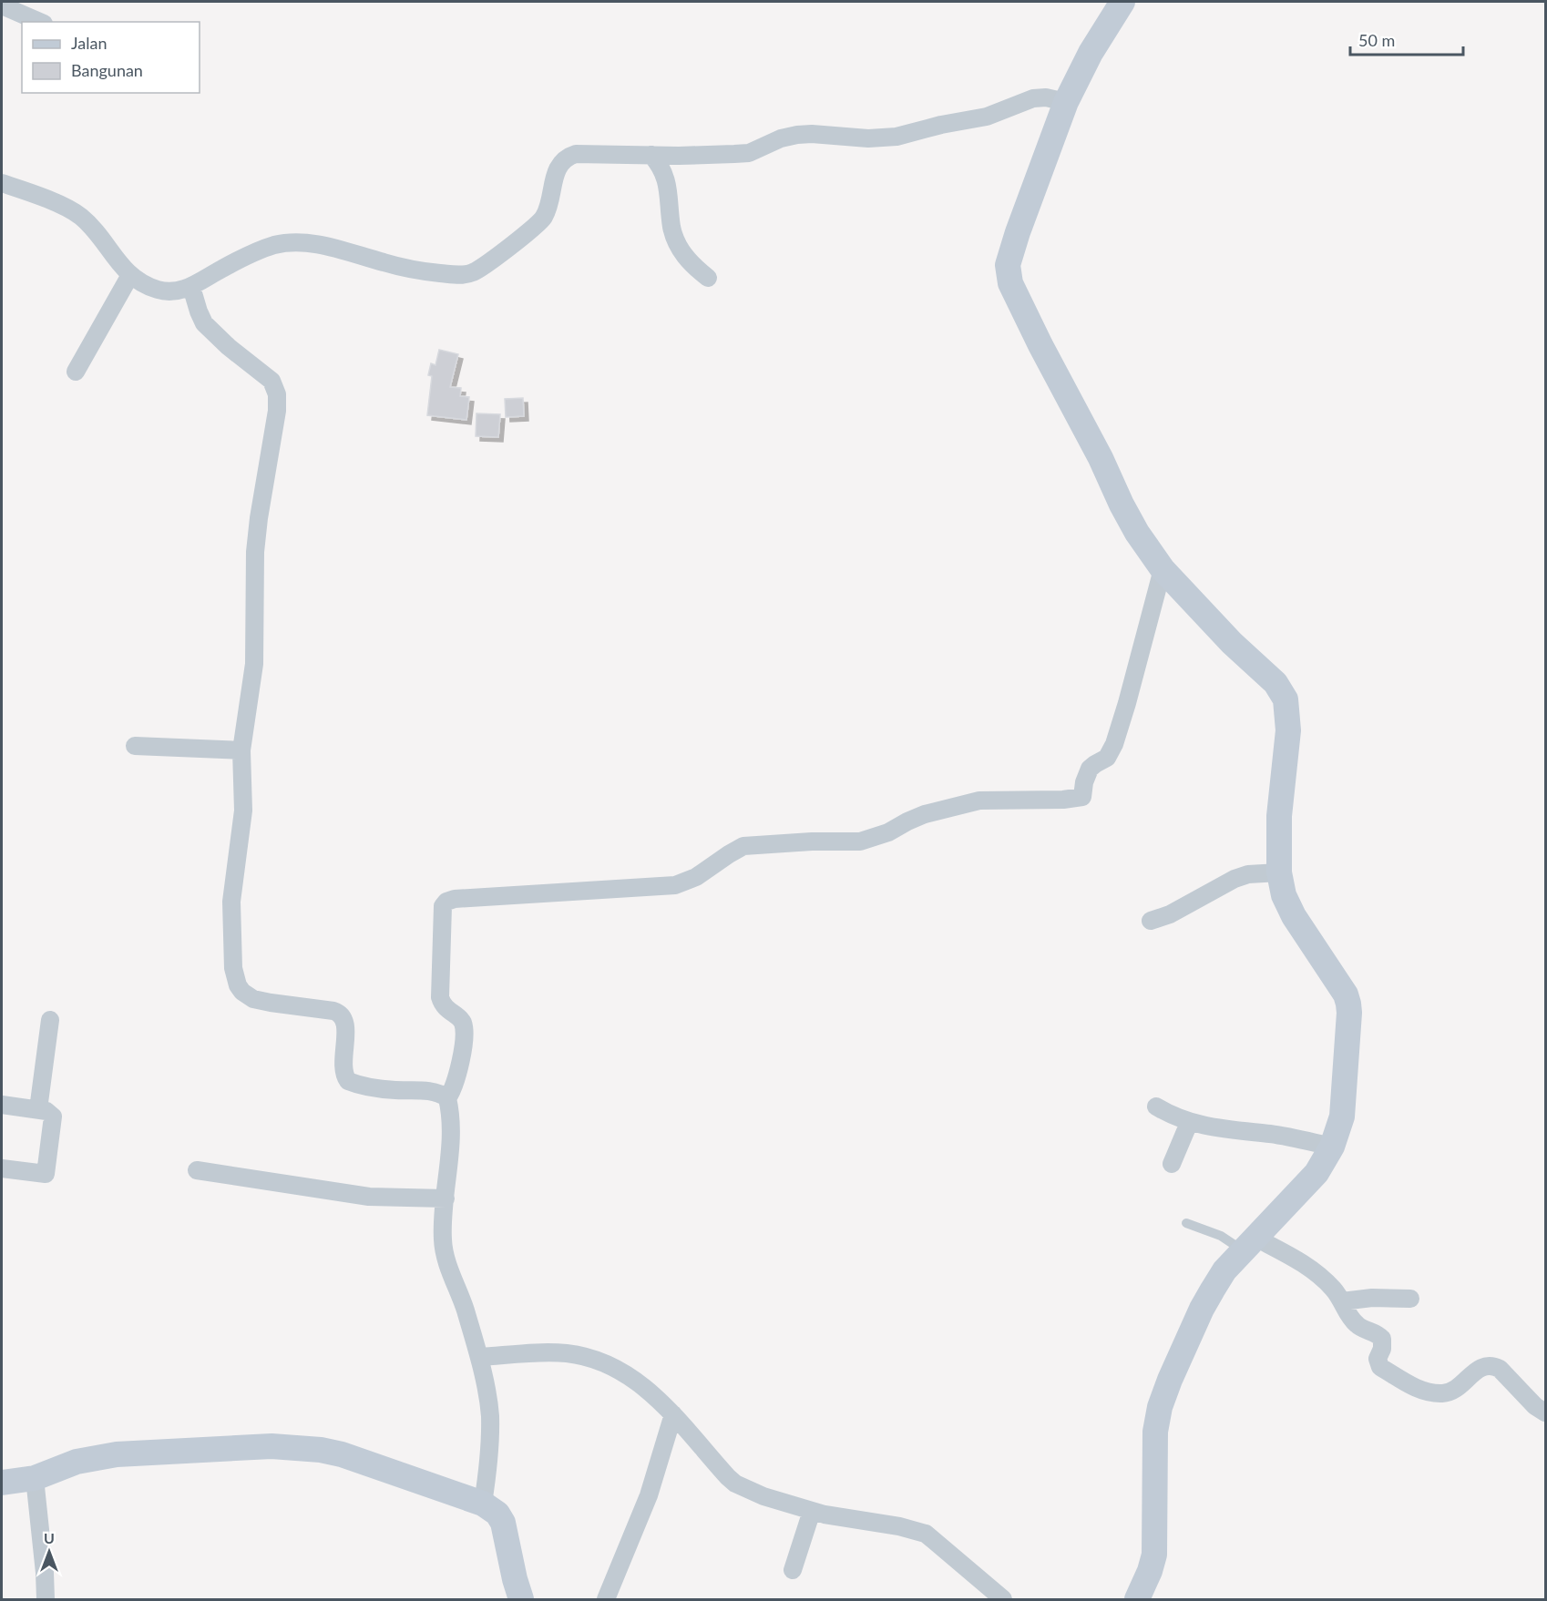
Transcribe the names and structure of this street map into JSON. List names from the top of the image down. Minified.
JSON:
{"legend":["Jalan","Bangunan"],"scale_bar":"50 m","north":"top"}
